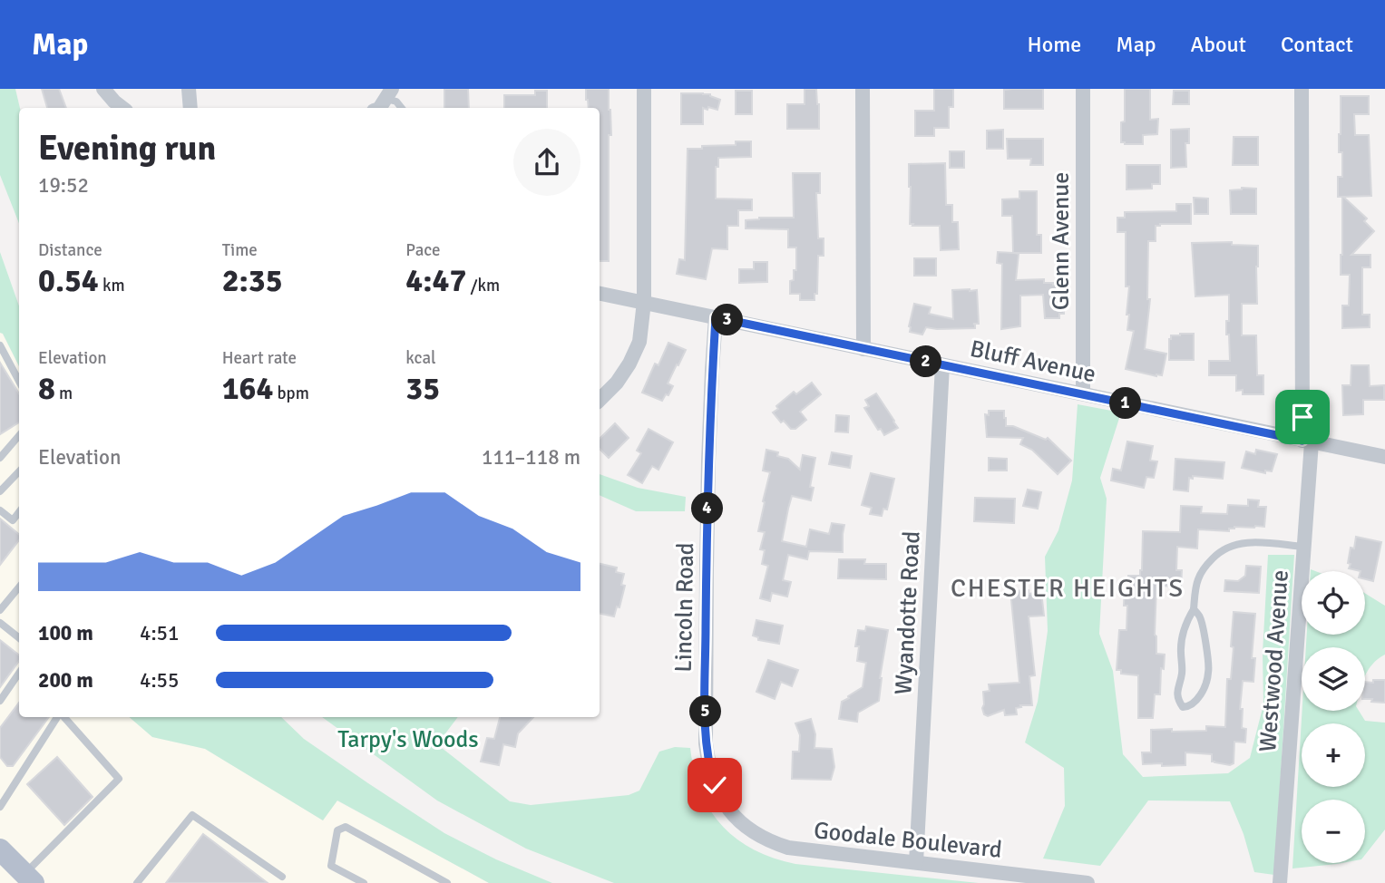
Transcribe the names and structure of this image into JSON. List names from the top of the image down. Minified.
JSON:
{"streets":{"street":["Glenn Avenue","Bluff Avenue","Lincoln Road","Wyandotte Road","Westwood Avenue","Goodale Boulevard"]},"crossings":[["Glenn Avenue","Bluff Avenue"],["Bluff Avenue","Lincoln Road"],["Bluff Avenue","Wyandotte Road"],["Bluff Avenue","Westwood Avenue"],["Lincoln Road","Goodale Boulevard"],["Wyandotte Road","Goodale Boulevard"]],"districts":["CHESTER HEIGHTS"],"parks":["Tarpy's Woods"],"page":{"header":"Map","nav":["Home","Map","About","Contact"],"heading":["Evening run","19:52"],"stats":[["Distance","0.54 km"],["Time","2:35"],["Pace","4:47 /km"],["Elevation","8 m"],["Heart rate","164 bpm"],["kcal","35"]],"pins":["3","2","1","4","5"],"chart":["Elevation","111–118 m"],"map_buttons":["+","−"],"list":[{"name":"100 m","note":"4:51"},{"name":"200 m","note":"4:55"}]}}
